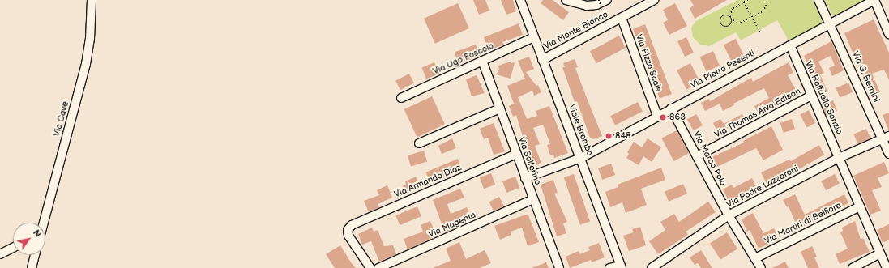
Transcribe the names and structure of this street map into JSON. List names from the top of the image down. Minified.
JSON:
{"streets":{"street":["Via Monte Bianco","Via Ugo Foscolo","Via Pizzo Scais","Via Pietro Pesenti","Via G. Bernini","Via Raffaello Sanzio","Via Thomas Alva Edison","Via Cave","Viale Brembo","Via Marco Polo","Via Solferino","Via Armando Diaz","Via Padre Lazzaroni","Via Martiri di Belfiore","Via Magenta"]},"crossings":[["Via Monte Bianco","Via Pizzo Scais"],["Via Monte Bianco","Viale Brembo"],["Via Ugo Foscolo","Viale Brembo"],["Via Ugo Foscolo","Via Solferino"],["Via Pizzo Scais","Via Pietro Pesenti"],["Via Pietro Pesenti","Via G. Bernini"],["Via Pietro Pesenti","Via Raffaello Sanzio"],["Via Pietro Pesenti","Viale Brembo"],["Via Pietro Pesenti","Via Marco Polo"],["Via Pietro Pesenti","Via Solferino"],["Via G. Bernini","Via Padre Lazzaroni"],["Via Raffaello Sanzio","Via Thomas Alva Edison"],["Via Raffaello Sanzio","Via Padre Lazzaroni"],["Via Raffaello Sanzio","Via Martiri di Belfiore"],["Via Thomas Alva Edison","Via Marco Polo"],["Via Marco Polo","Via Padre Lazzaroni"],["Via Marco Polo","Via Martiri di Belfiore"],["Via Solferino","Via Armando Diaz"],["Via Solferino","Via Magenta"]],"places":["863","848"],"north":"top right"}
